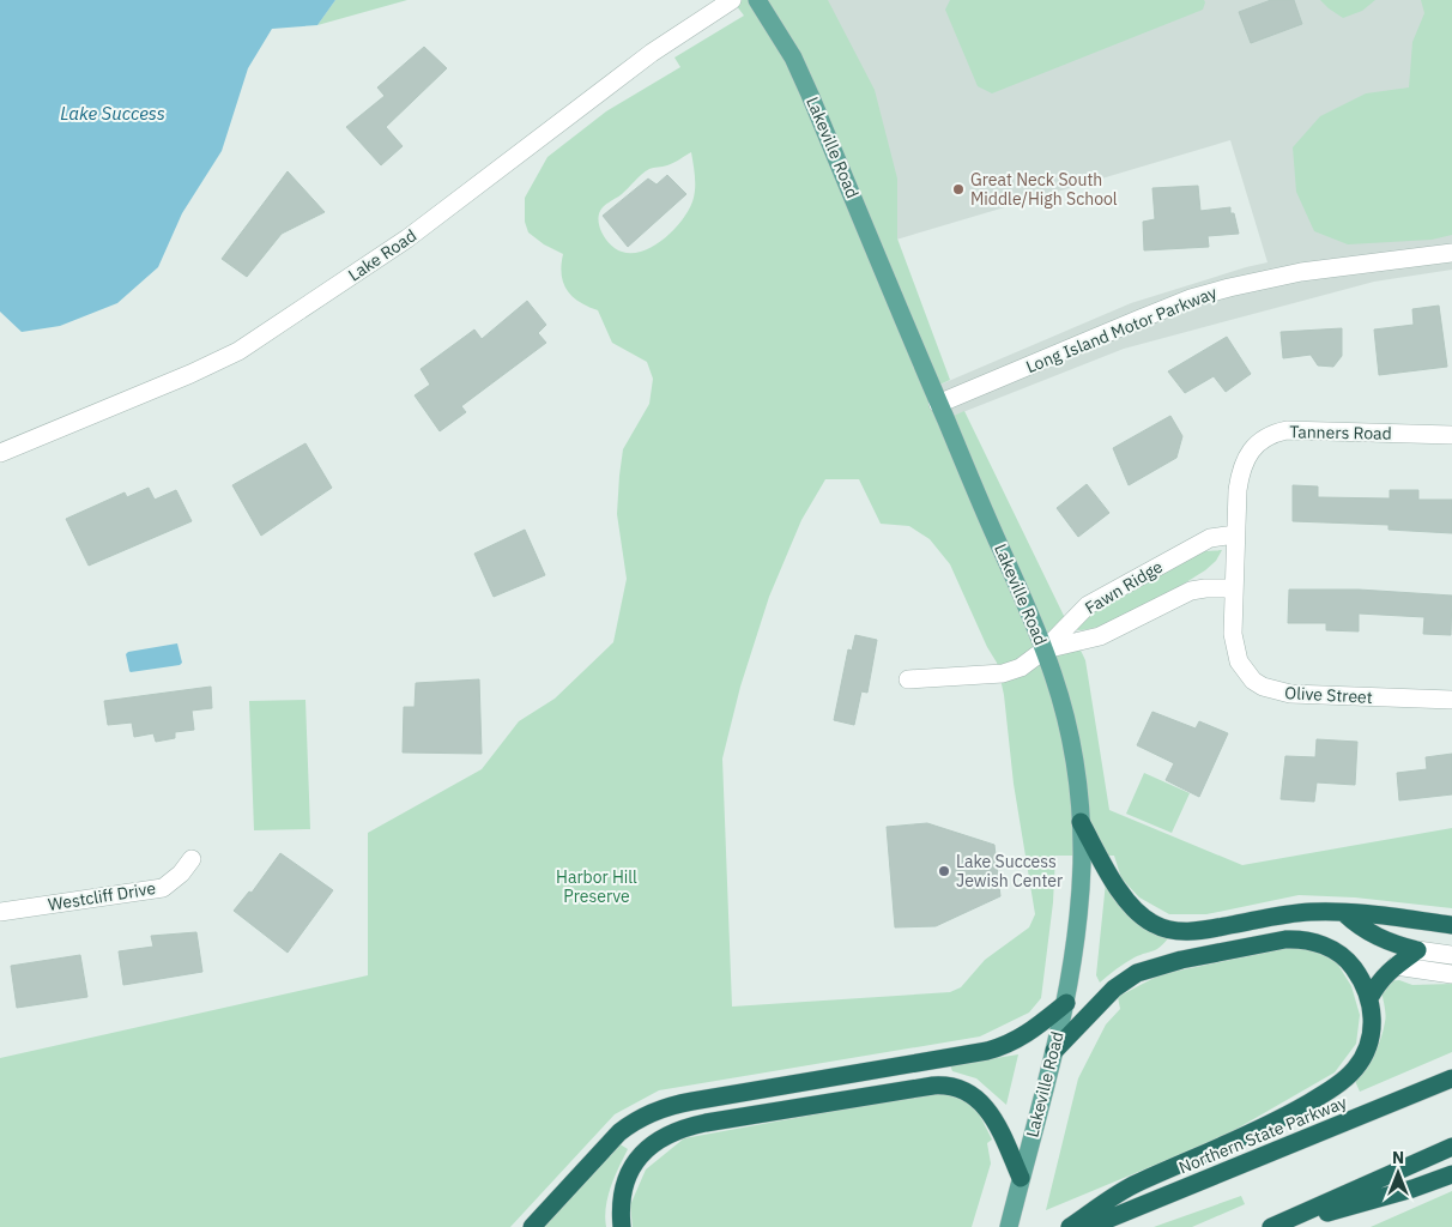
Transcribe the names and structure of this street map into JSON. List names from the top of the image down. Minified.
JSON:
{"streets":{"highway":["Northern State Parkway"],"main road":["Lakeville Road"],"street":["Lake Road","Long Island Motor Parkway","Tanners Road","Fawn Ridge","Olive Street","Westcliff Drive"]},"crossings":[["Lakeville Road","Long Island Motor Parkway"],["Lakeville Road","Fawn Ridge"],["Tanners Road","Fawn Ridge"],["Tanners Road","Olive Street"],["Fawn Ridge","Olive Street"]],"water":["Lake Success"],"parks":["Harbor Hill Preserve"],"places":["Great Neck South Middle/High School","Lake Success Jewish Center"],"north":"top"}
